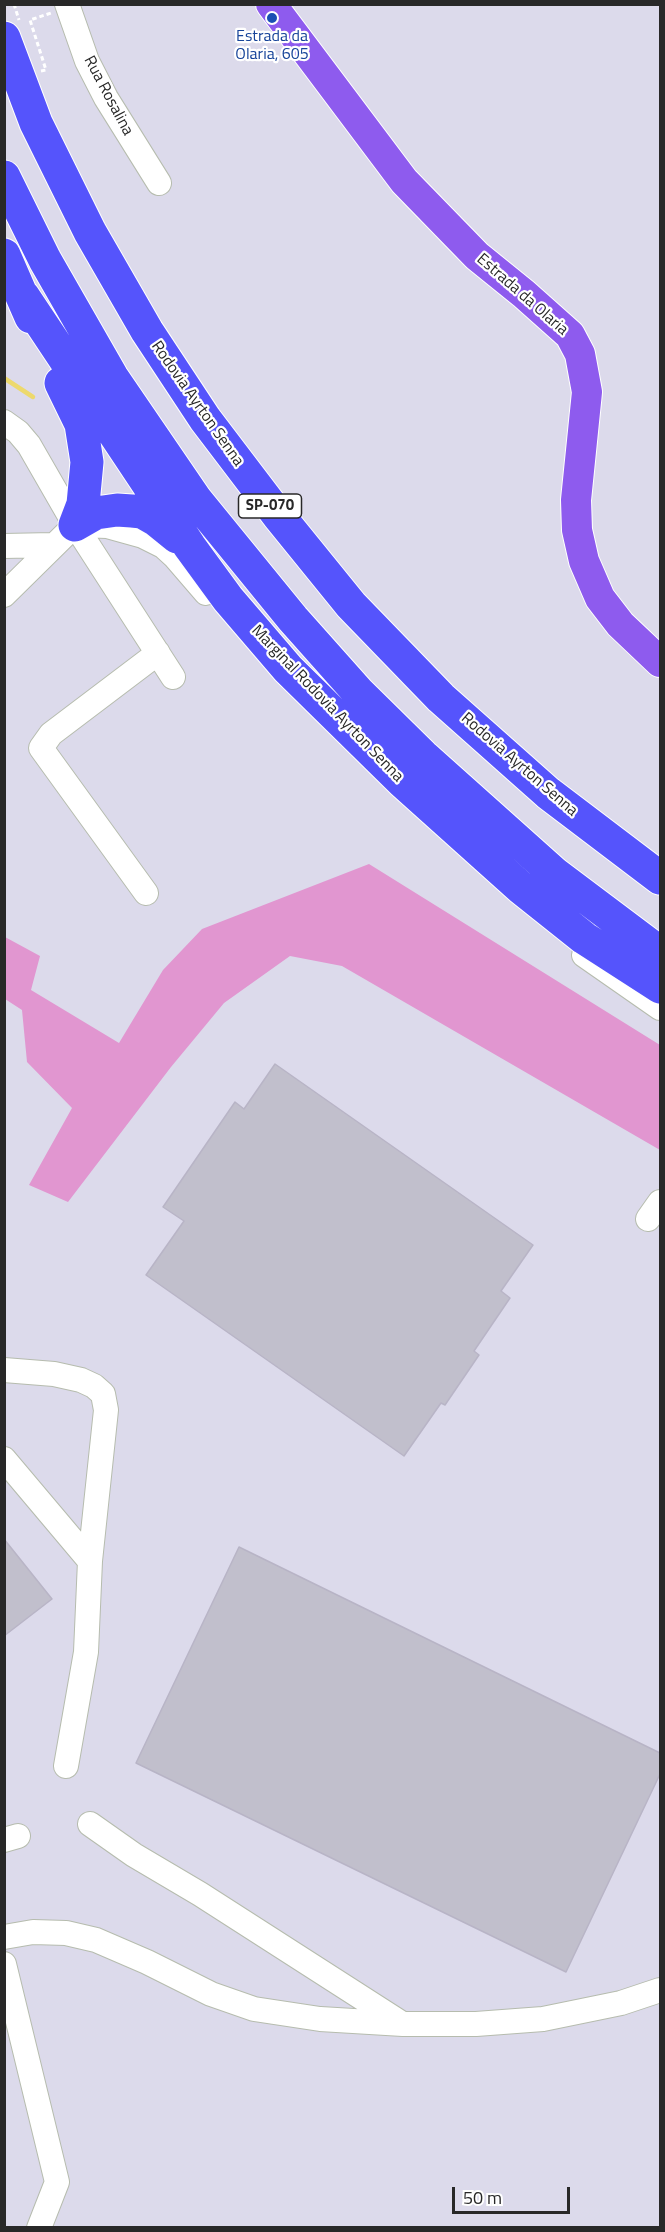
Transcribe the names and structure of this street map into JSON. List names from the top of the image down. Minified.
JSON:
{"streets":{"highway":["Rodovia Ayrton Senna","SP-070","Marginal Rodovia Ayrton Senna"],"main road":["Estrada da Olaria"],"street":["Rua Rosalina"]},"places":["Estrada da Olaria, 605"],"scale_bar":"50 m"}
